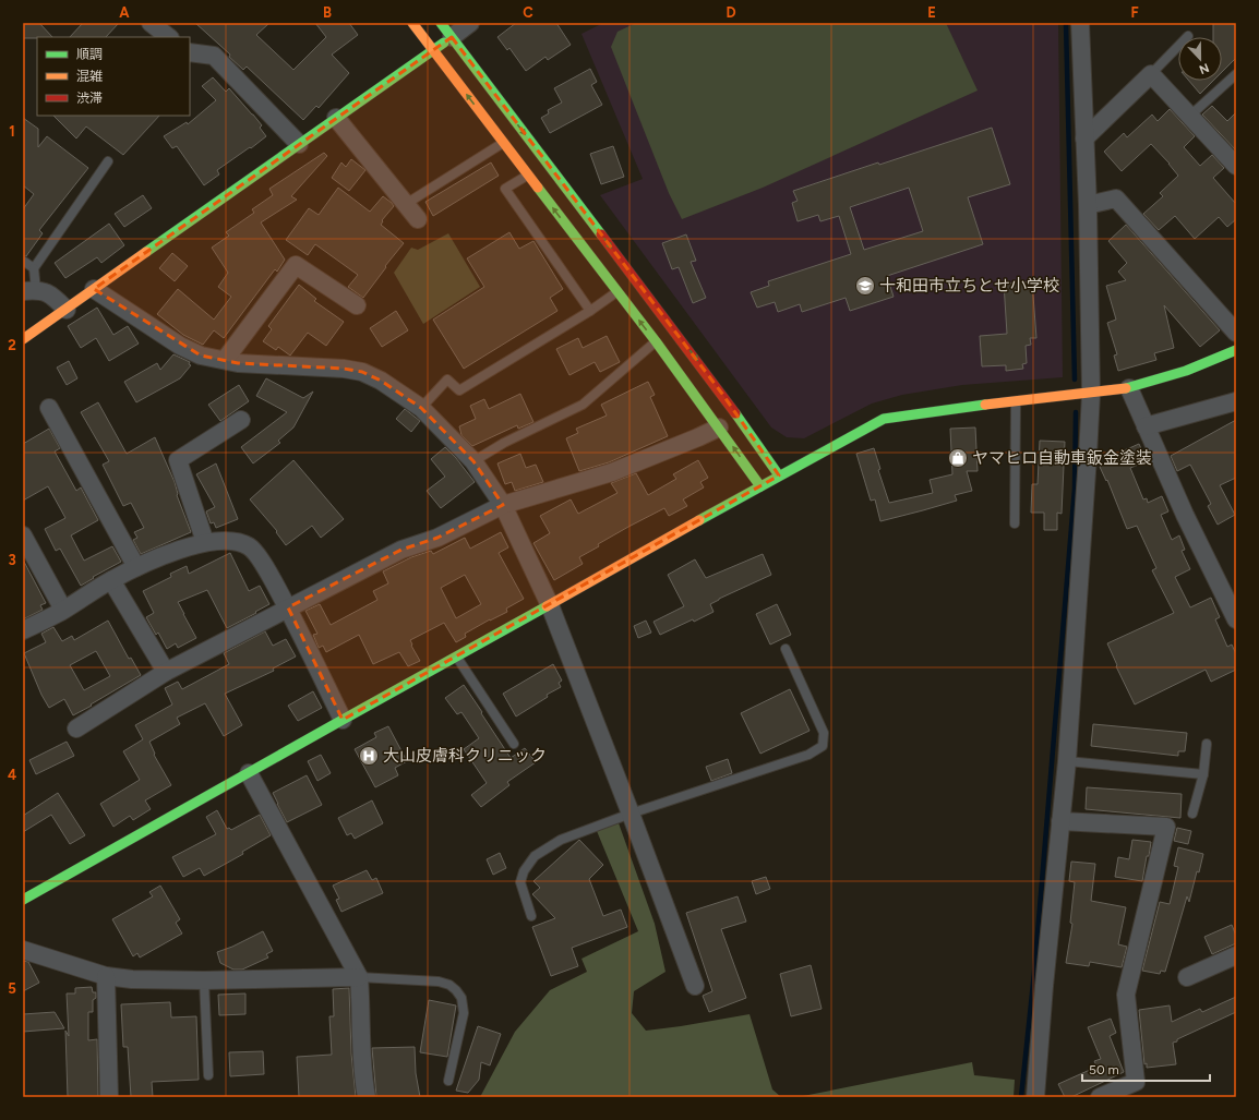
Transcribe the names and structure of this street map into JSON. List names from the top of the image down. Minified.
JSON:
{"places":{"school or university":["十和田市立ちとせ小学校"],"shop":["ヤマヒロ自動車鈑金塗装"],"hospital":["大山皮膚科クリニック"]},"legend":["順調","混雑","渋滞"],"scale_bar":"50 m","north":"bottom","grid":{"columns":["A","B","C","D","E","F"],"rows":["1","2","3","4","5"]}}
